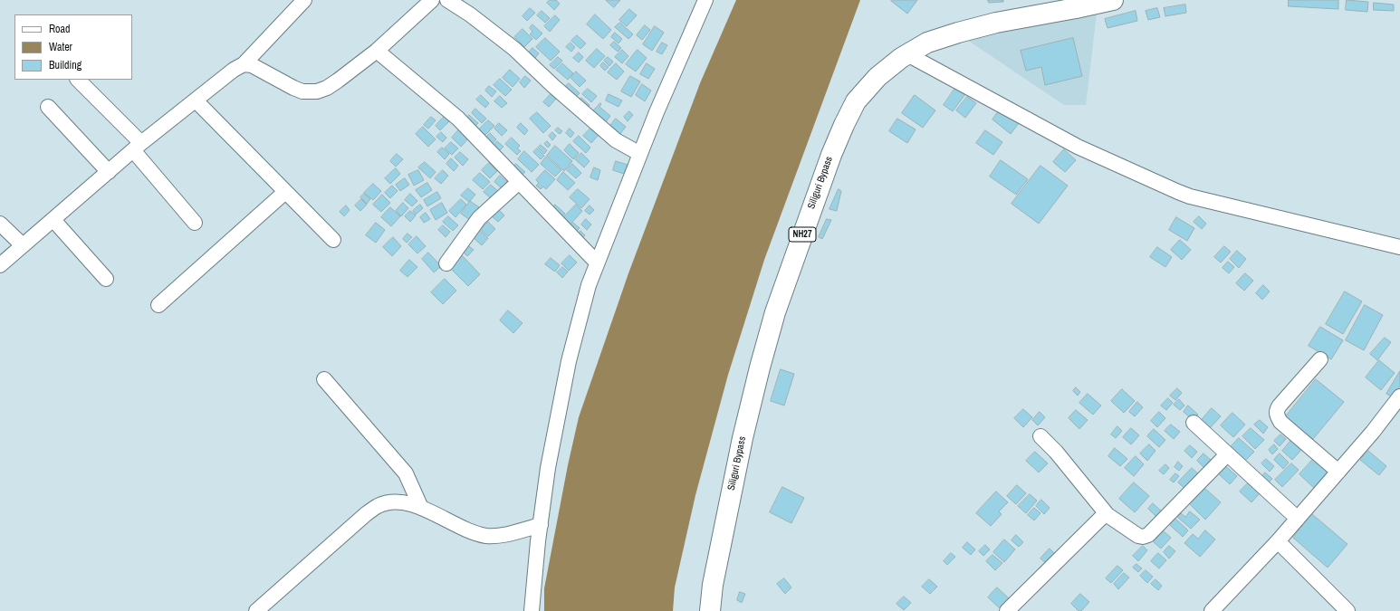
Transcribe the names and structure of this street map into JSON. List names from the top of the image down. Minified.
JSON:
{"streets":{"highway":["Siliguri Bypass","NH27"]},"crossings":[["Siliguri Bypass","NH27"]],"legend":["Road","Water","Building"]}
